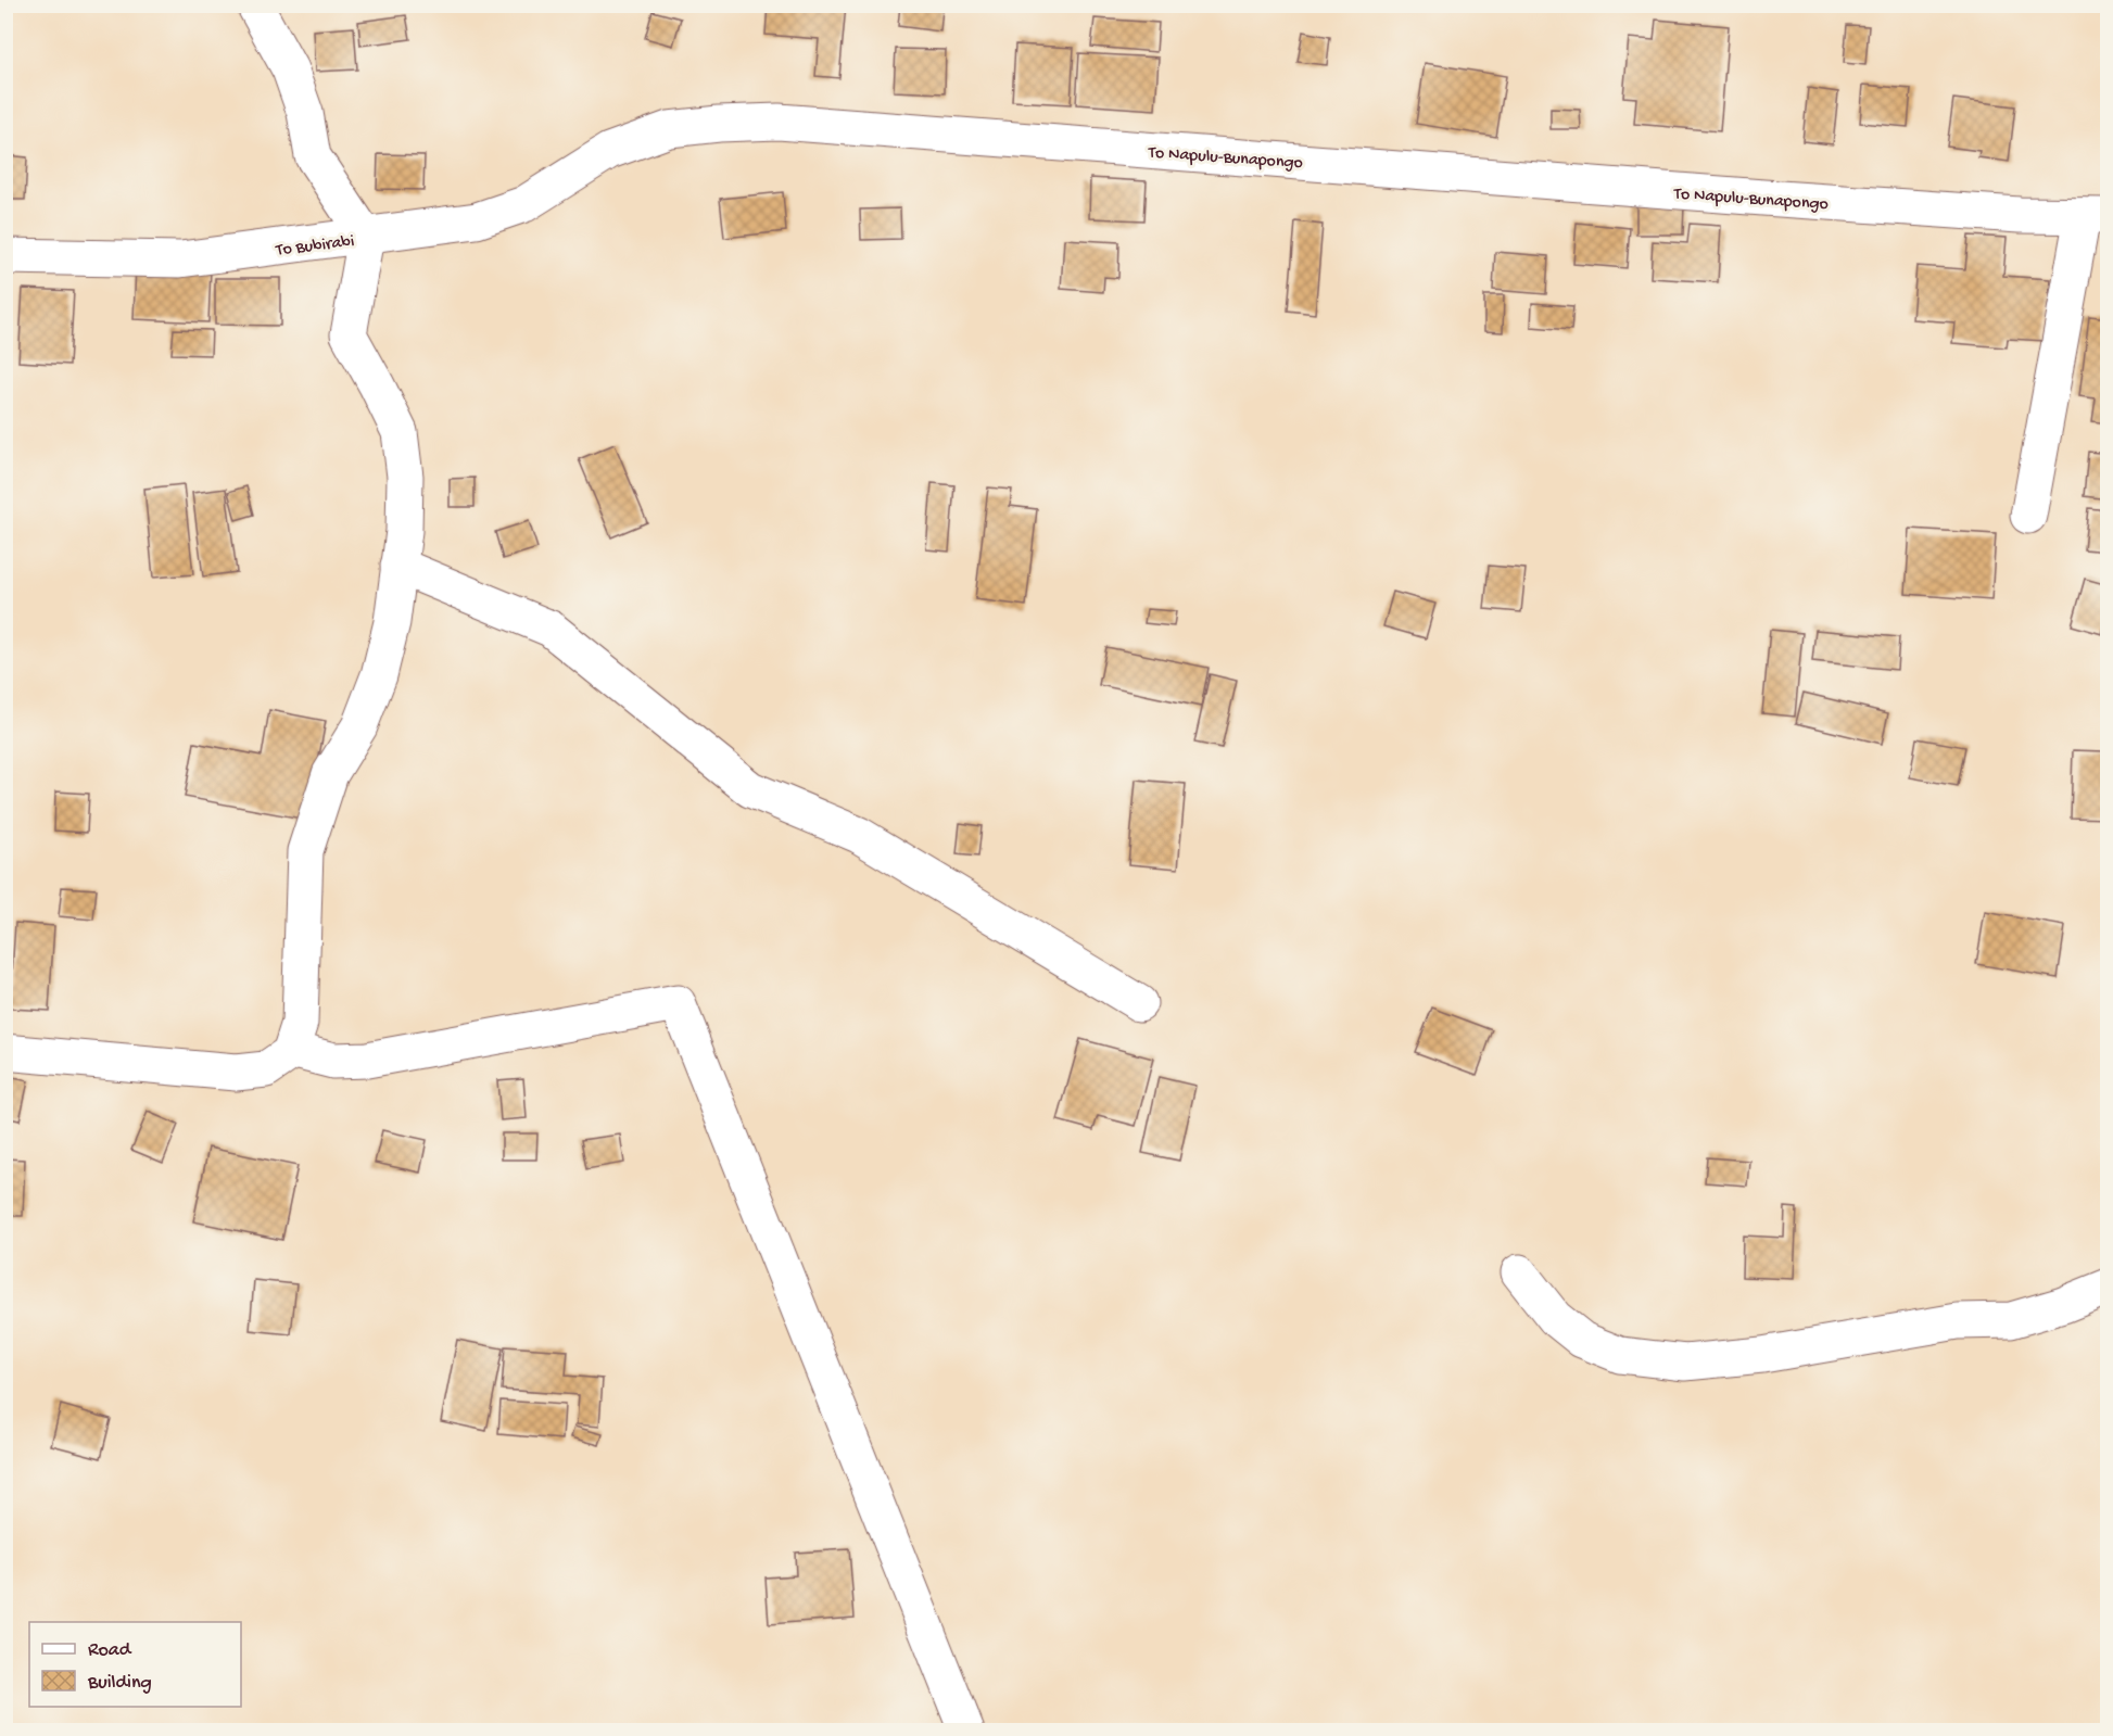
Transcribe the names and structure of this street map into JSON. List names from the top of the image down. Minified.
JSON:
{"streets":{"street":["To Napulu-Bunapongo","To Bubirabi"]},"crossings":[["To Napulu-Bunapongo","To Bubirabi"]],"legend":["Road","Building"]}
